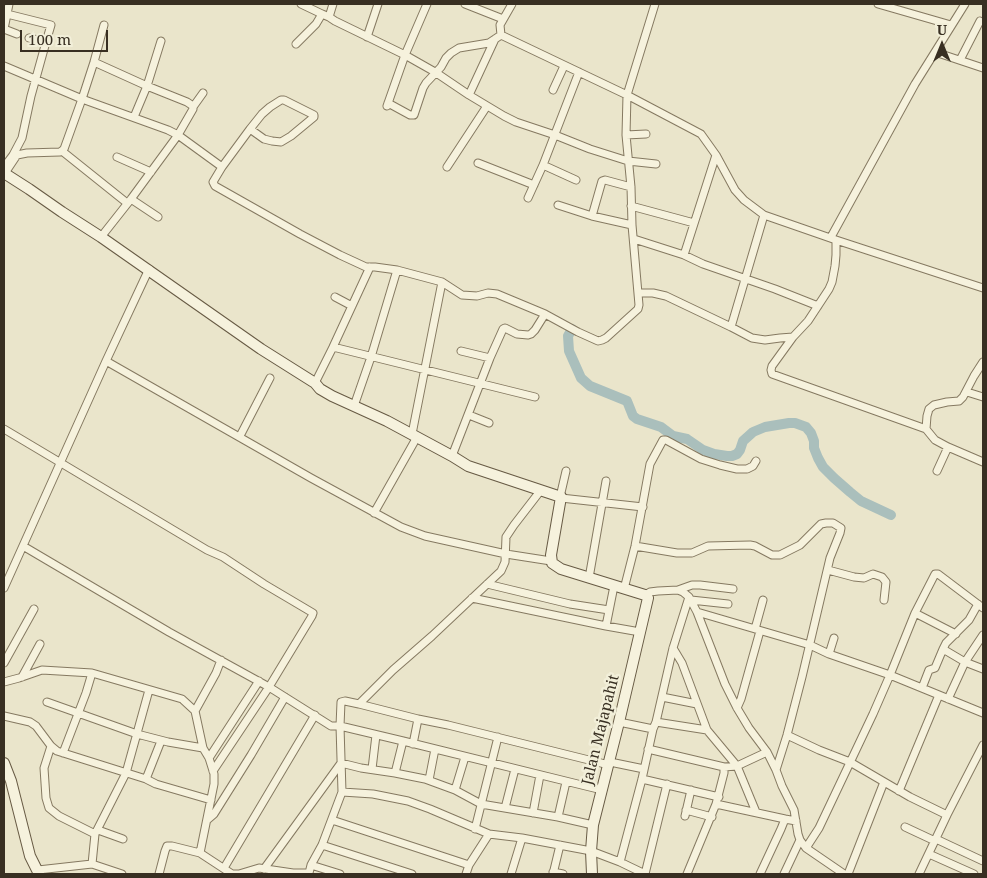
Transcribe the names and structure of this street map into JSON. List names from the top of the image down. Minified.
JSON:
{"streets":{"street":["Jalan Majapahit"]},"scale_bar":"100 m","north":"top"}
